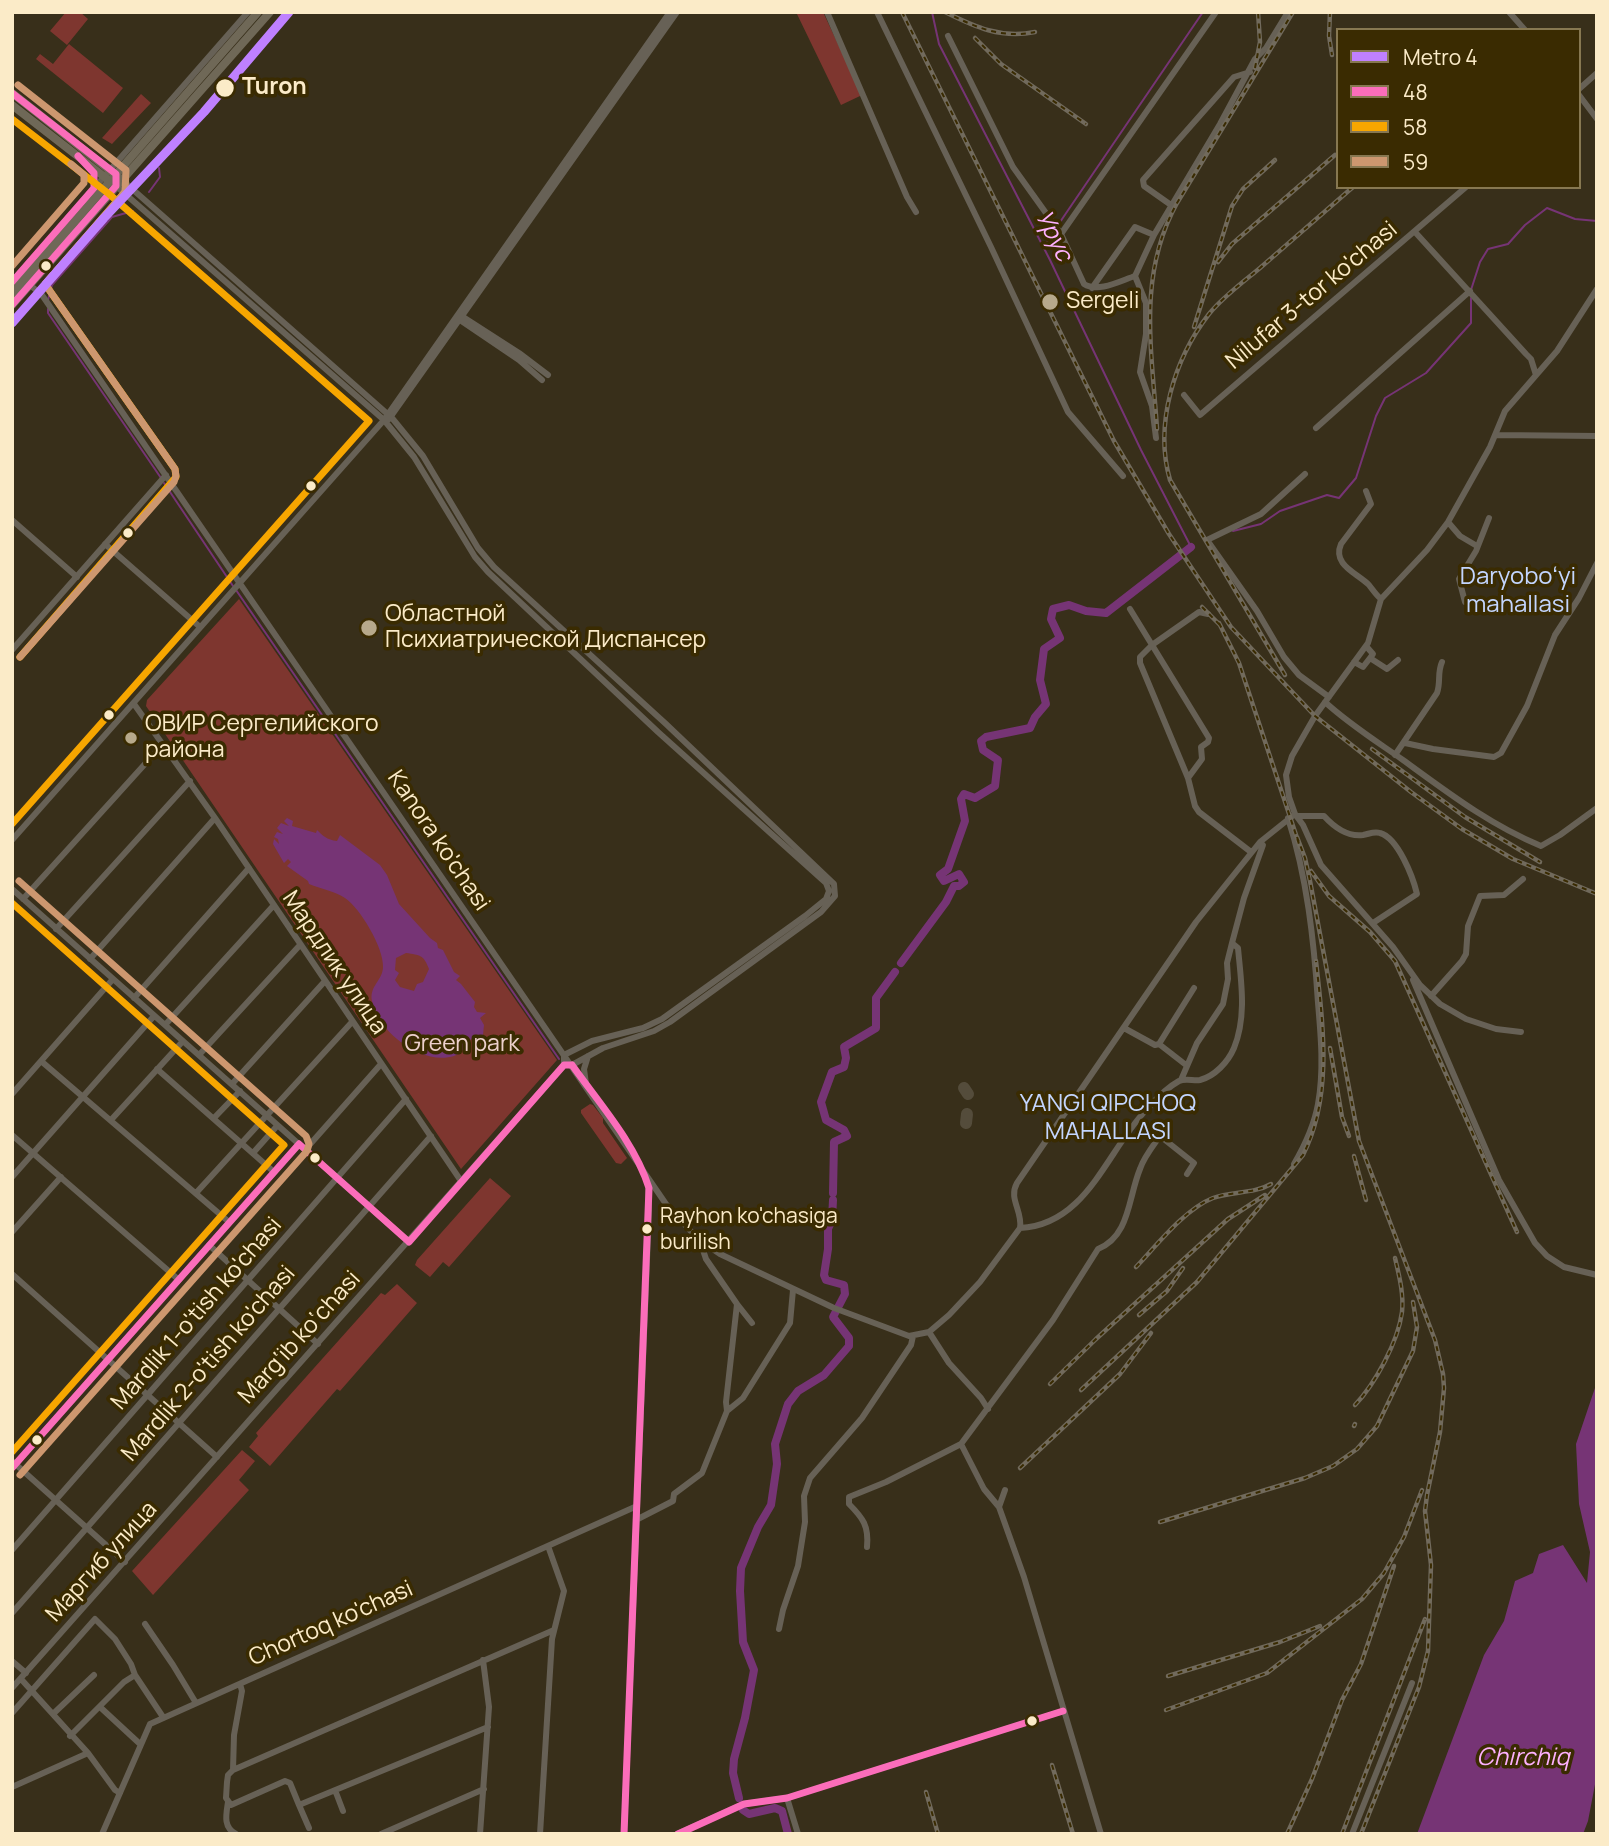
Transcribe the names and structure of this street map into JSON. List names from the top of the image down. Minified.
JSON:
{"streets":{"street":["Nilufar 3-tor ko'chasi","Kanora ko'chasi","Мардлик улица","Mardlik 1-o'tish ko'chasi","Marg‘ib ko‘chasi","Mardlik 2-o'tish ko'chasi","Маргиб улица","Chortoq ko'chasi"]},"crossings":[["Мардлик улица","Mardlik 1-o'tish ko'chasi"],["Мардлик улица","Marg‘ib ko‘chasi"],["Мардлик улица","Mardlik 2-o'tish ko'chasi"],["Marg‘ib ko‘chasi","Маргиб улица"]],"districts":["Daryoboʻyi mahallasi","YANGI QIPCHOQ MAHALLASI"],"water":["Урус","Chirchiq"],"parks":["Green park"],"places":["Turon","Sergeli","Областной Психиатрической Диспансер","ОВИР Сергелийского района","Rayhon ko'chasiga burilish"],"lines":["metro line 4","transit line 59","transit line 48","transit line 58"],"legend":["Metro 4","48","58","59"]}
